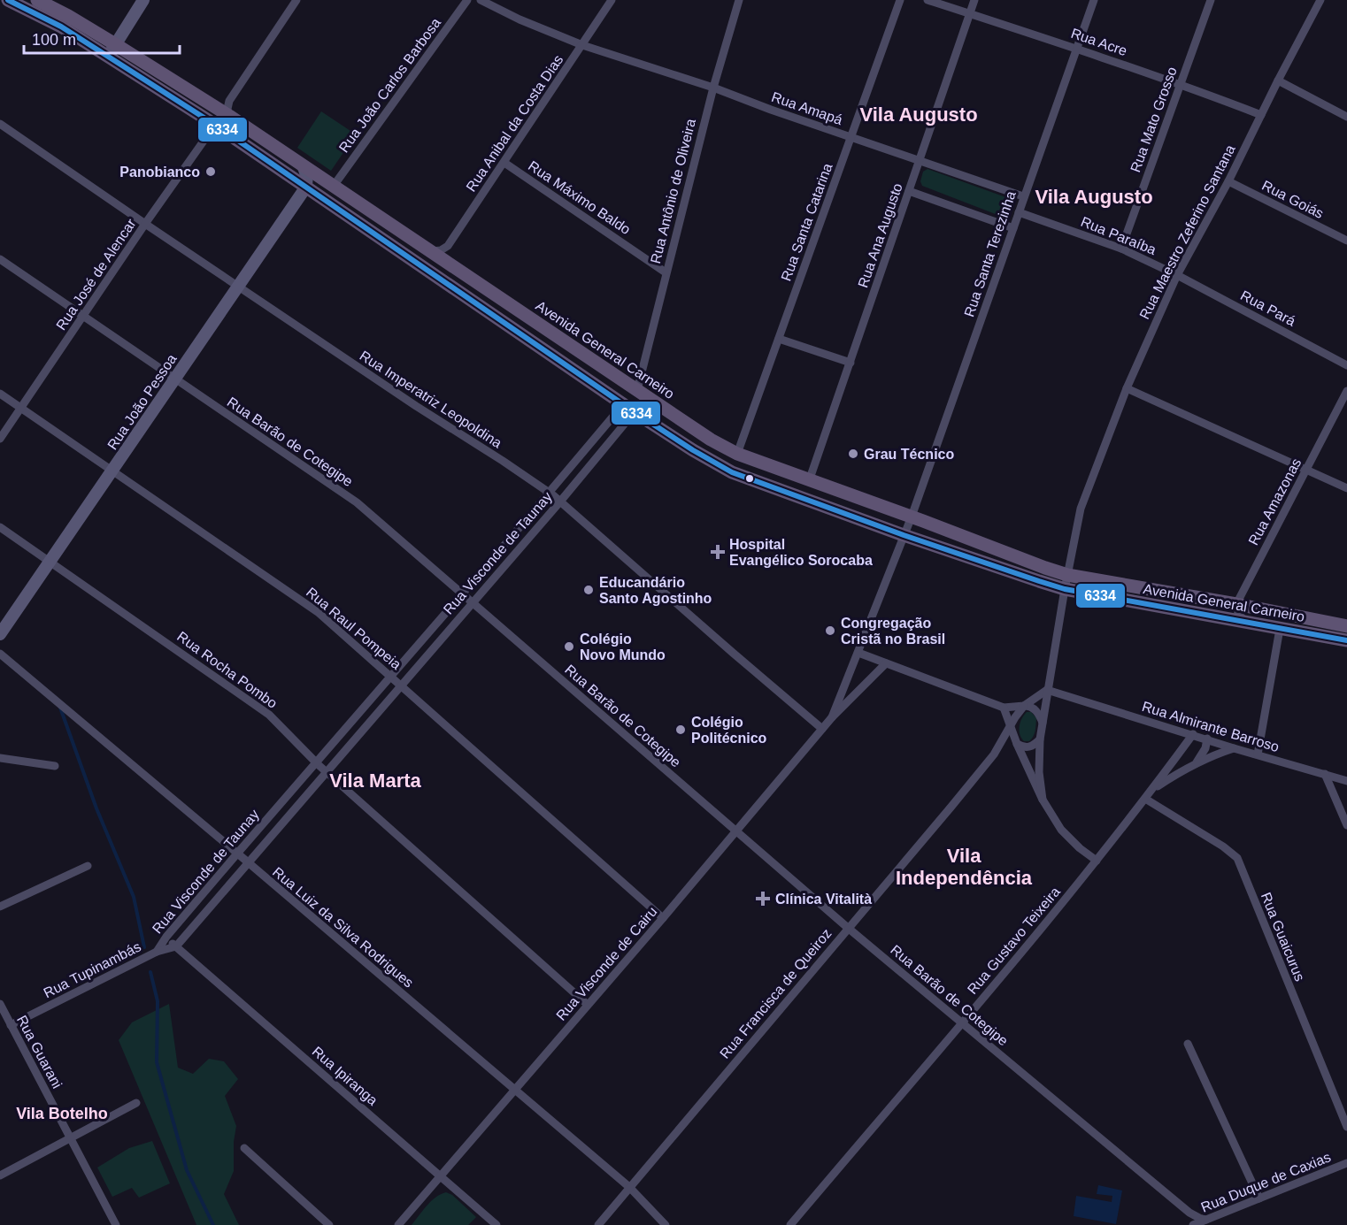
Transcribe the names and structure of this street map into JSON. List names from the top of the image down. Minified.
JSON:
{"streets":{"main road":["Avenida General Carneiro","Rua João Pessoa"],"street":["Rua Acre","Rua João Carlos Barbosa","Rua Amapá","Rua Mato Grosso","Rua Anibal da Costa Dias","Rua Antônio de Oliveira","Rua Máximo Baldo","Rua Goiás","Rua Santa Catarina","Rua Maestro Zeferino Santana","Rua Ana Augusto","Rua Paraíba","Rua Santa Terezinha","Rua José de Alencar","Rua Pará","Rua Imperatriz Leopoldina","Rua Barão de Cotegipe","Rua Amazonas","Rua Visconde de Taunay","Rua Raul Pompeia","Rua Rocha Pombo","Rua Almirante Barroso","Rua Luiz da Silva Rodrigues","Rua Guaicurus","Rua Gustavo Teixeira","Rua Visconde de Cairu","Rua Tupinambás","Rua Francisca de Queiroz","Rua Guarani","Rua Ipiranga","Rua Duque de Caxias"]},"crossings":[["Rua Acre","Rua Mato Grosso"],["Rua Acre","Rua Maestro Zeferino Santana"],["Rua Acre","Rua Ana Augusto"],["Rua Acre","Rua Santa Terezinha"],["Rua João Carlos Barbosa","Avenida General Carneiro"],["Rua Amapá","Rua Anibal da Costa Dias"],["Rua Amapá","Rua Antônio de Oliveira"],["Rua Amapá","Rua Santa Catarina"],["Rua Amapá","Rua Ana Augusto"],["Rua Amapá","Rua Santa Terezinha"],["Rua Mato Grosso","Rua Paraíba"],["Rua Anibal da Costa Dias","Rua Máximo Baldo"],["Rua Anibal da Costa Dias","Avenida General Carneiro"],["Rua Antônio de Oliveira","Rua Máximo Baldo"],["Rua Antônio de Oliveira","Avenida General Carneiro"],["Rua Goiás","Rua Maestro Zeferino Santana"],["Rua Santa Catarina","Avenida General Carneiro"],["Rua Maestro Zeferino Santana","Rua Paraíba"],["Rua Maestro Zeferino Santana","Rua Pará"],["Rua Maestro Zeferino Santana","Avenida General Carneiro"],["Rua Ana Augusto","Avenida General Carneiro"],["Rua Paraíba","Rua Santa Terezinha"],["Rua Paraíba","Rua Pará"],["Rua Santa Terezinha","Avenida General Carneiro"],["Rua José de Alencar","Avenida General Carneiro"],["Rua José de Alencar","Rua Imperatriz Leopoldina"],["Rua José de Alencar","Rua Barão de Cotegipe"],["Rua José de Alencar","Rua Raul Pompeia"],["Avenida General Carneiro","Rua João Pessoa"],["Avenida General Carneiro","Rua Amazonas"],["Avenida General Carneiro","Rua Visconde de Taunay"],["Avenida General Carneiro","Rua Visconde de Cairu"],["Rua Imperatriz Leopoldina","Rua João Pessoa"],["Rua Imperatriz Leopoldina","Rua Visconde de Taunay"],["Rua Imperatriz Leopoldina","Rua Visconde de Cairu"],["Rua João Pessoa","Rua Barão de Cotegipe"],["Rua João Pessoa","Rua Raul Pompeia"],["Rua João Pessoa","Rua Rocha Pombo"],["Rua Barão de Cotegipe","Rua Visconde de Taunay"],["Rua Barão de Cotegipe","Rua Gustavo Teixeira"],["Rua Barão de Cotegipe","Rua Visconde de Cairu"],["Rua Barão de Cotegipe","Rua Francisca de Queiroz"],["Rua Barão de Cotegipe","Rua Duque de Caxias"],["Rua Visconde de Taunay","Rua Raul Pompeia"],["Rua Visconde de Taunay","Rua Rocha Pombo"],["Rua Visconde de Taunay","Rua Luiz da Silva Rodrigues"],["Rua Visconde de Taunay","Rua Tupinambás"],["Rua Visconde de Taunay","Rua Ipiranga"],["Rua Raul Pompeia","Rua Visconde de Cairu"],["Rua Rocha Pombo","Rua Visconde de Cairu"],["Rua Almirante Barroso","Rua Gustavo Teixeira"],["Rua Luiz da Silva Rodrigues","Rua Visconde de Cairu"],["Rua Luiz da Silva Rodrigues","Rua Francisca de Queiroz"],["Rua Guaicurus","Rua Gustavo Teixeira"],["Rua Visconde de Cairu","Rua Ipiranga"],["Rua Tupinambás","Rua Guarani"]],"districts":["Vila Augusto","Vila Augusto","Vila Marta","Vila Independência","Vila Botelho"],"places":{"other":["Panobianco","Grau Técnico","Educandário Santo Agostinho","Congregação Cristã no Brasil","Colégio Novo Mundo","Colégio Politécnico"],"health":["Hospital Evangélico Sorocaba","Clínica Vitalità"]},"lines":["transit line 6334"],"scale_bar":"100 m"}
